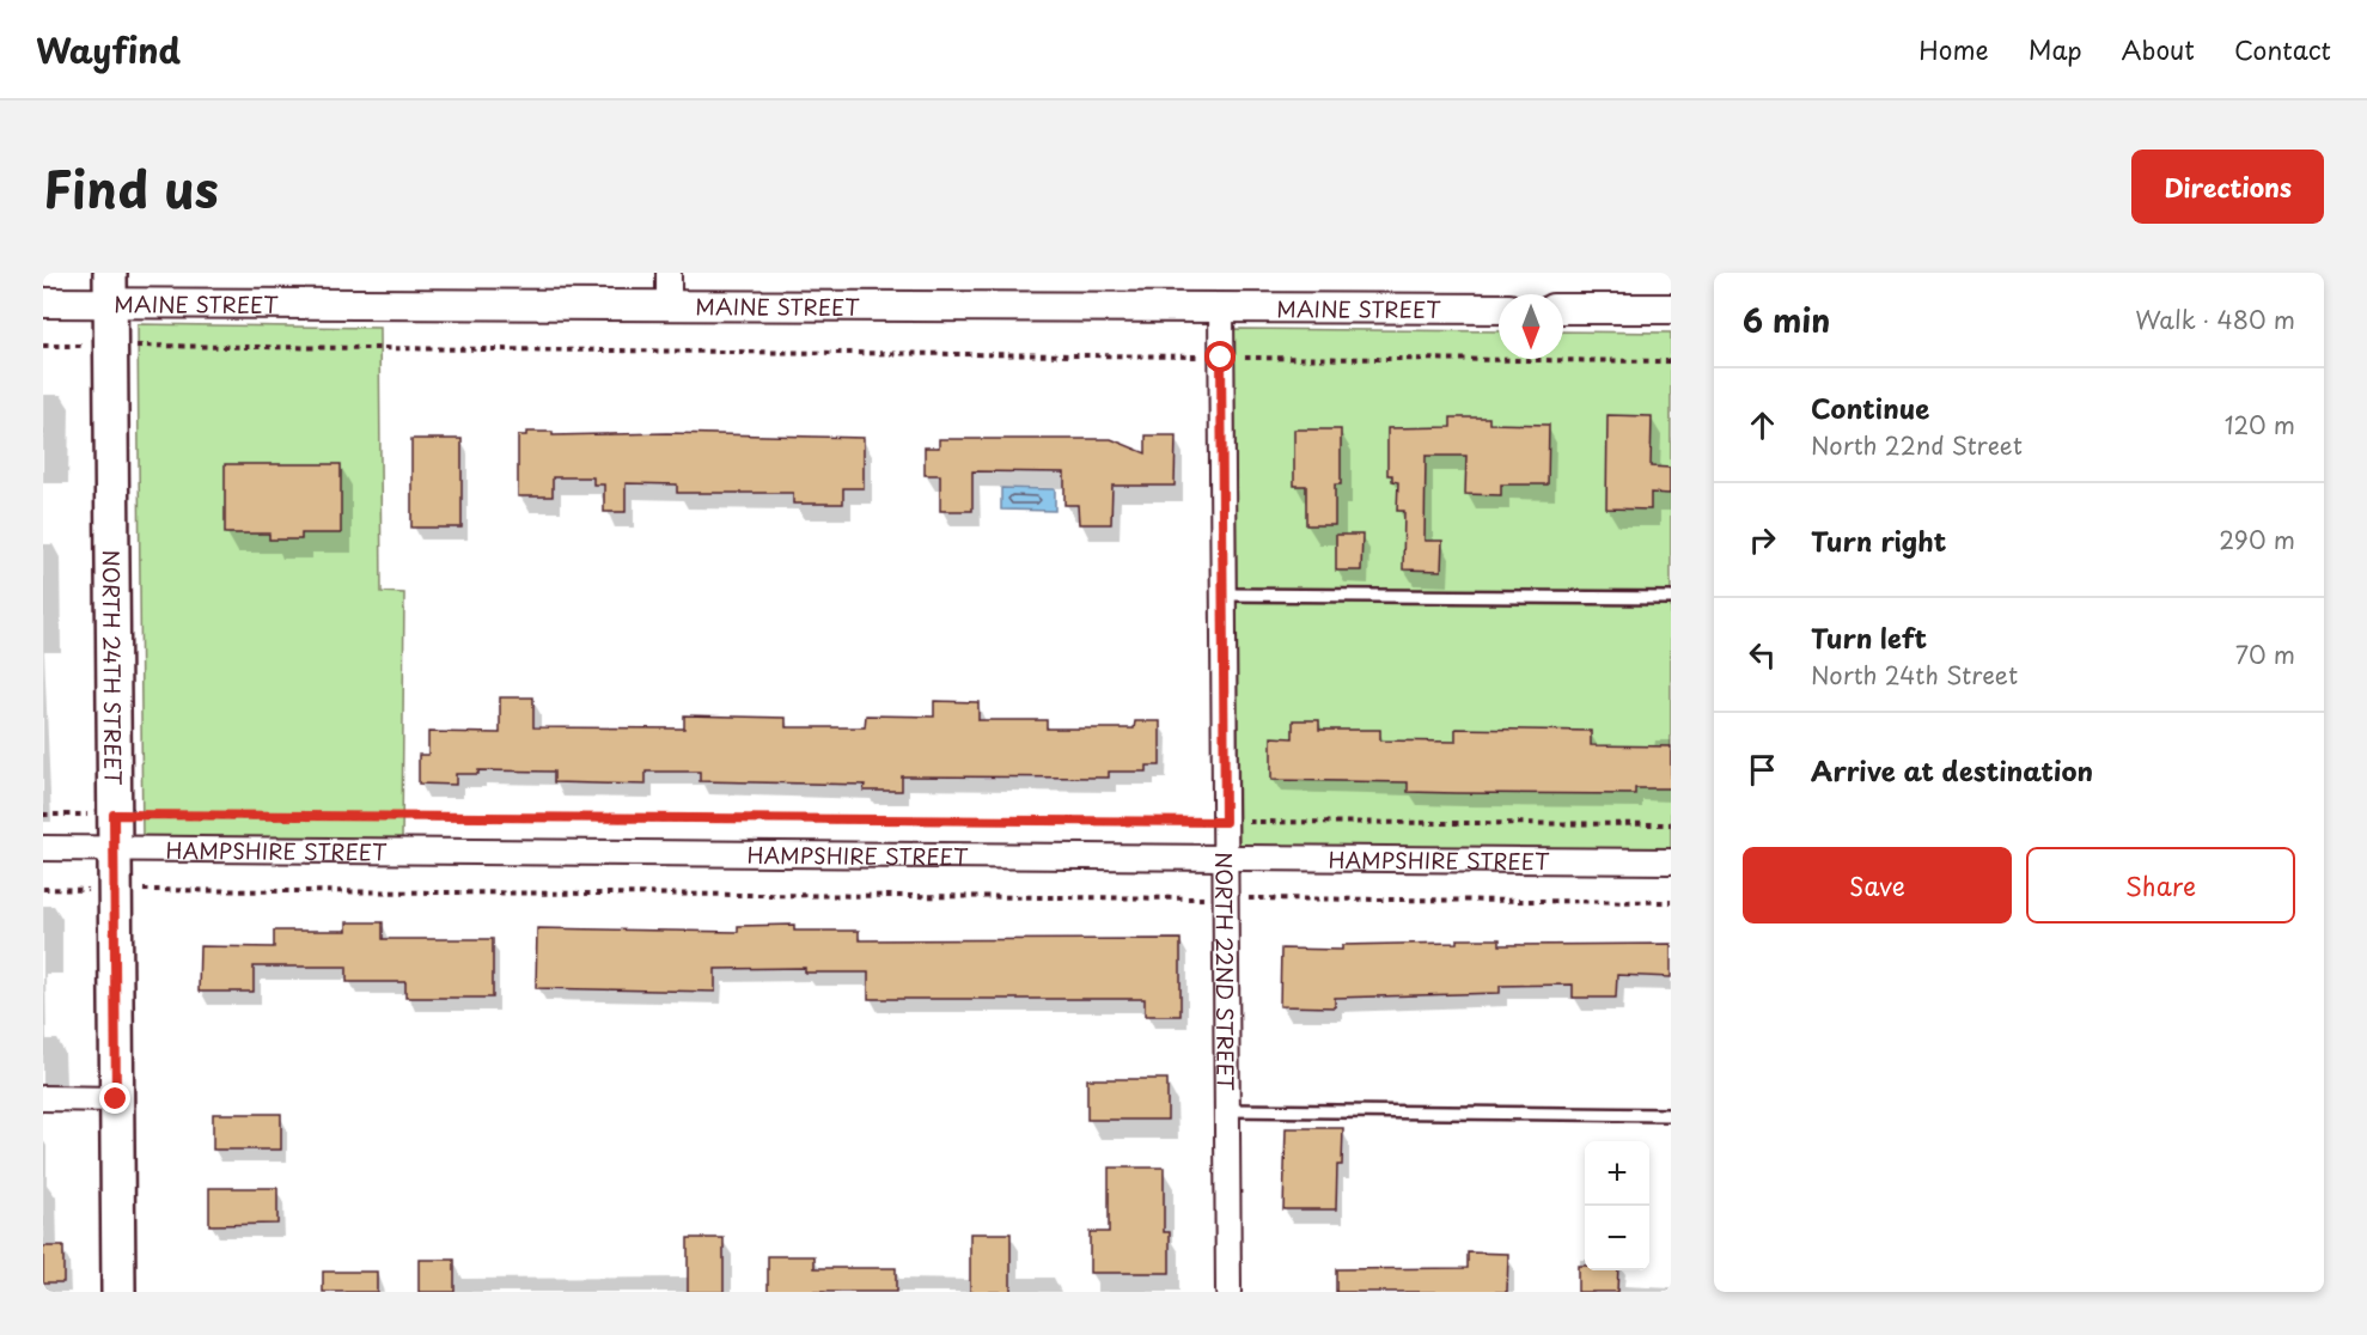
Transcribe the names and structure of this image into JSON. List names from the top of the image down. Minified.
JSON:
{"streets":{"main road":["NORTH 24TH STREET"],"street":["MAINE STREET","HAMPSHIRE STREET","NORTH 22ND STREET"]},"crossings":[["MAINE STREET","NORTH 24TH STREET"],["MAINE STREET","NORTH 22ND STREET"],["NORTH 24TH STREET","HAMPSHIRE STREET"],["HAMPSHIRE STREET","NORTH 22ND STREET"]],"north":"bottom","page":{"header":"Wayfind","nav":["Home","Map","About","Contact"],"title":"Find us","buttons":["Directions",["Save","Share"]],"heading":["6 min","Walk · 480 m"],"list":[["Continue","North 22nd Street","120 m"],["Turn right","290 m"],["Turn left","North 24th Street","70 m"],"Arrive at destination"],"map_buttons":["+","−"]}}
